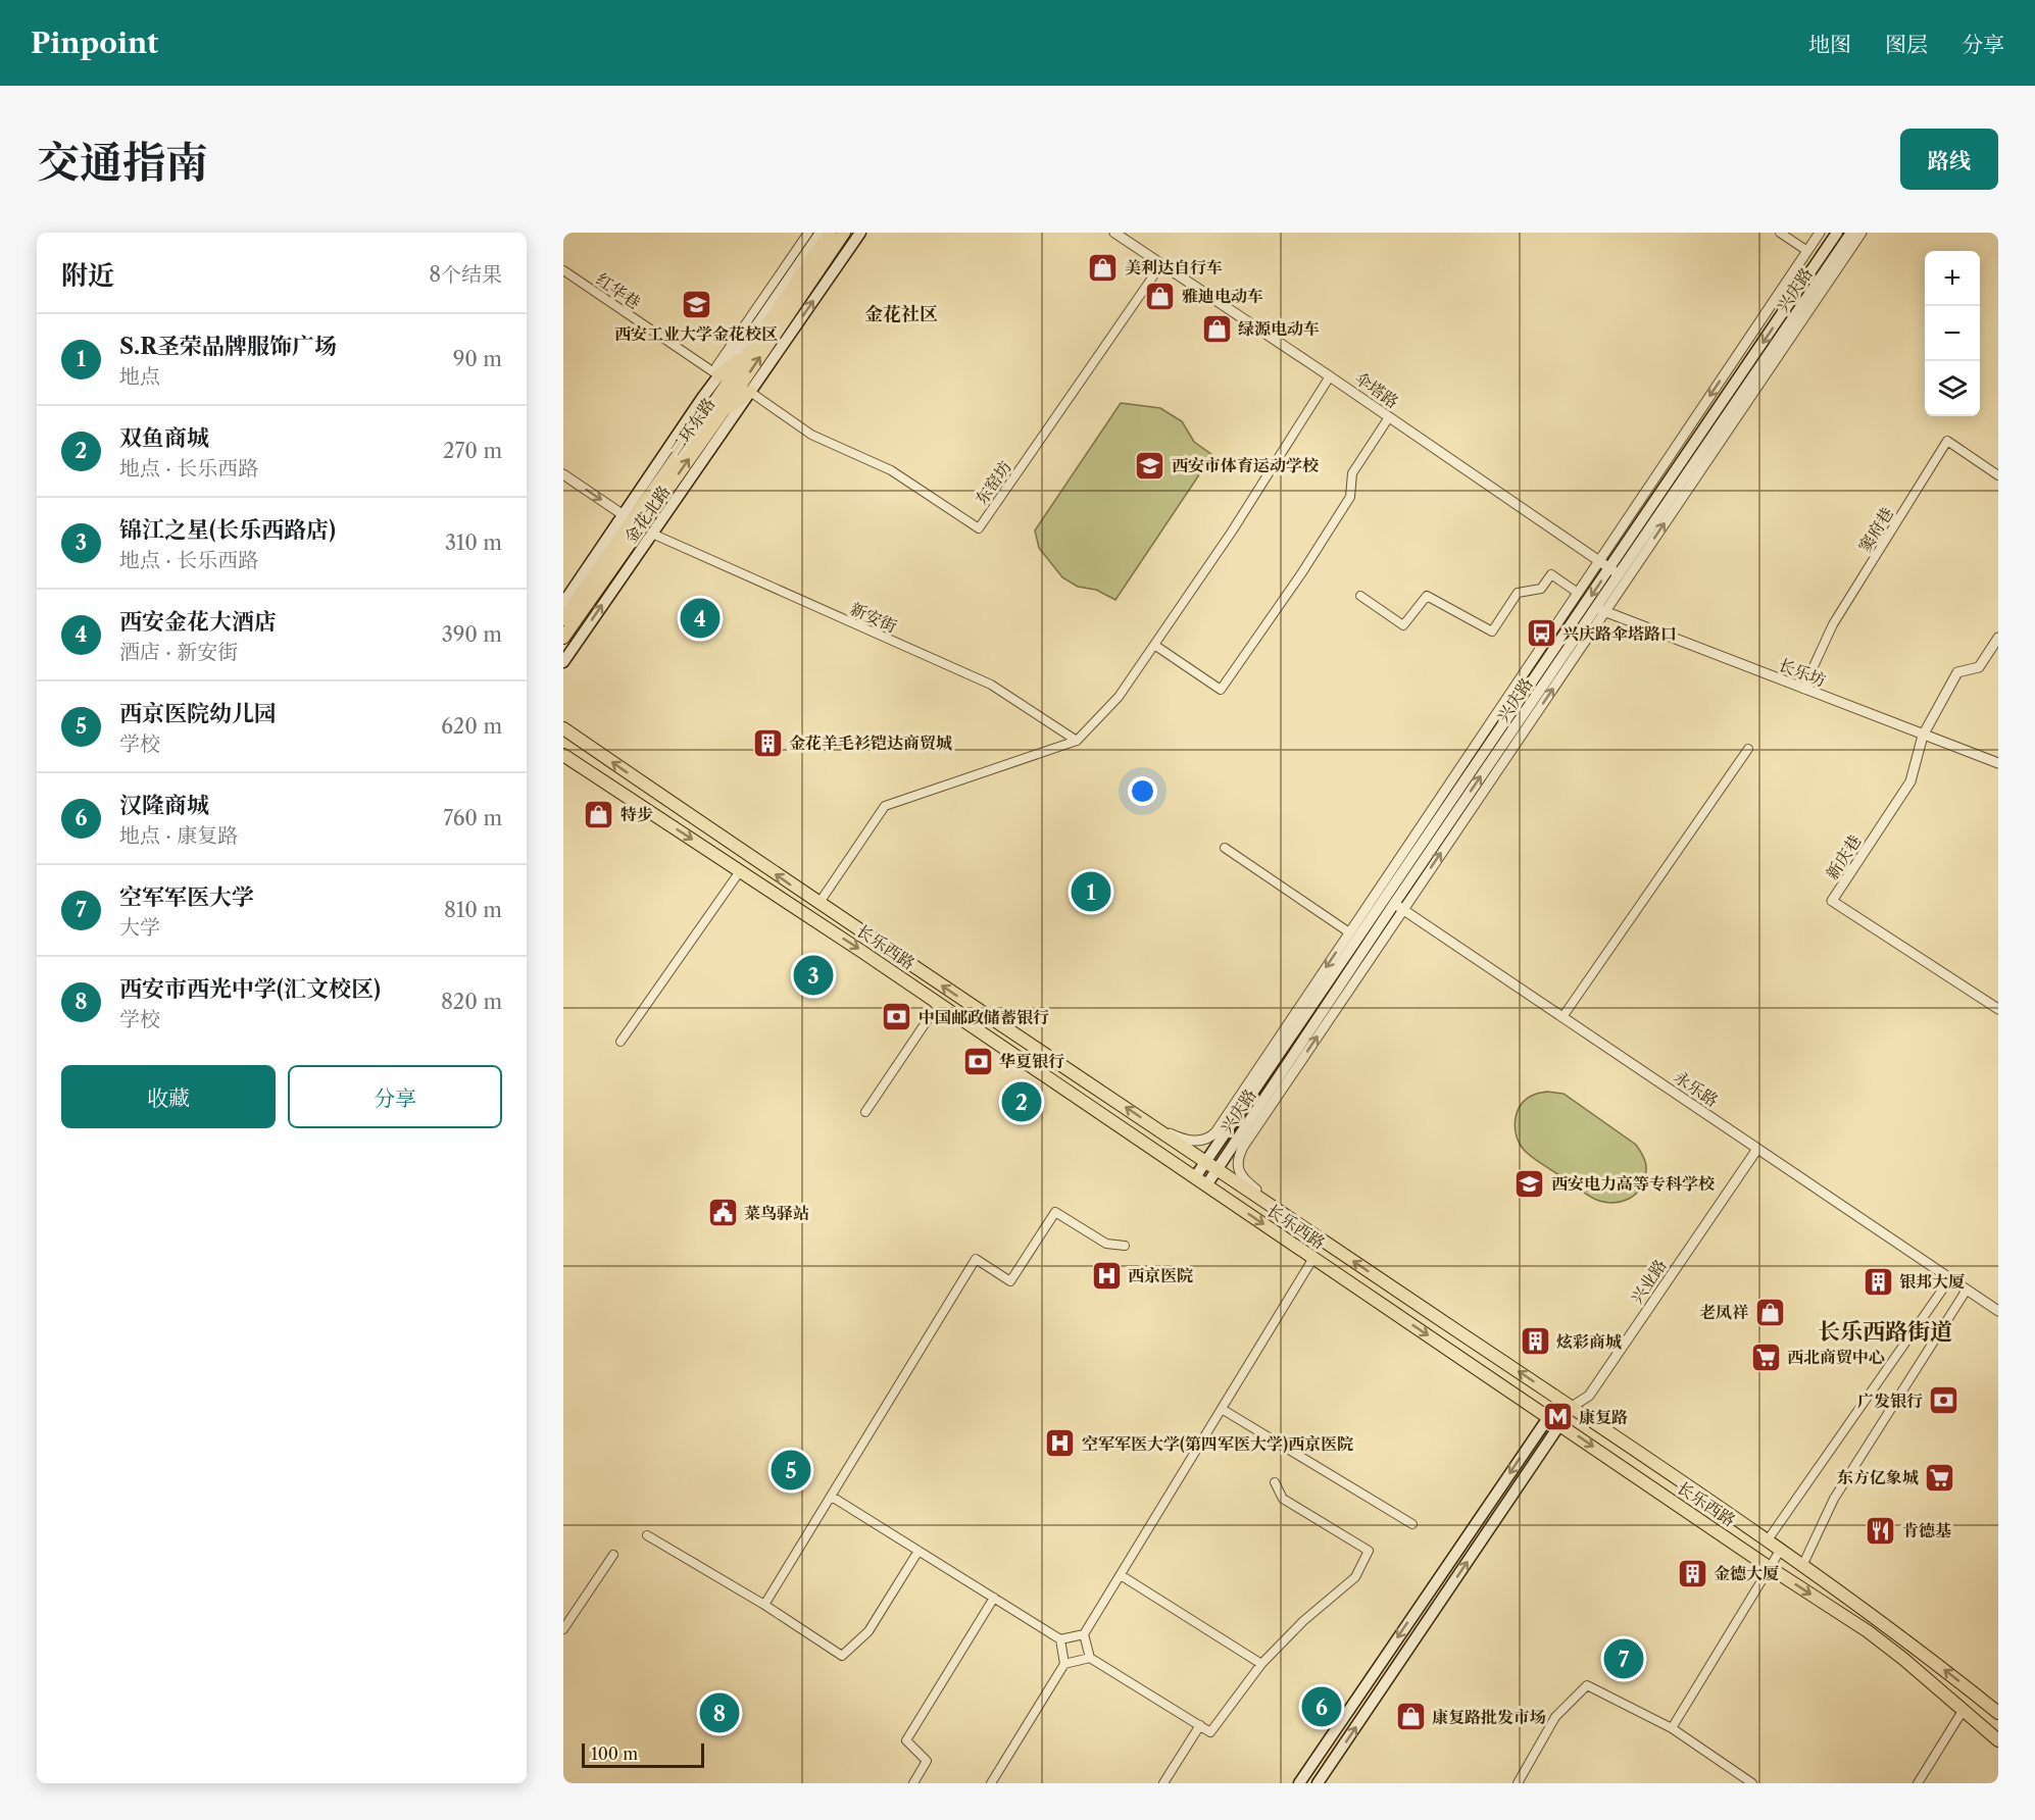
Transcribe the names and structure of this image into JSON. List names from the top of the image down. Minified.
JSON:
{"streets":{"main road":["兴庆路","二环东路","金花北路","长乐西路"],"street":["红华巷","伞塔路","东窑坊","窦府巷","新安街","长乐坊","新庆巷","永乐路","兴业路"]},"crossings":[["兴庆路","伞塔路"],["兴庆路","长乐坊"],["兴庆路","长乐西路"],["兴庆路","永乐路"],["红华巷","金花北路"],["伞塔路","东窑坊"],["东窑坊","金花北路"],["金花北路","新安街"],["窦府巷","长乐坊"],["长乐坊","新庆巷"],["长乐西路","兴业路"],["永乐路","兴业路"]],"districts":["金花社区","长乐西路街道"],"places":{"shop":["美利达自行车","雅迪电动车","绿源电动车","特步","老凤祥","康复路批发市场"],"school or university":["西安工业大学金花校区","西安市体育运动学校","西安电力高等专科学校"],"bus stop":["兴庆路伞塔路口"],"building":["金花羊毛衫铠达商贸城","银邦大厦","炫彩商城","金德大厦"],"bank":["中国邮政储蓄银行","华夏银行","广发银行"],"public building":["菜鸟驿站"],"hospital":["西京医院","空军军医大学(第四军医大学)西京医院"],"supermarket":["西北商贸中心","东方亿象城"],"metro station":["康复路"],"restaurant":["肯德基"]},"scale_bar":"100 m","page":{"header":"Pinpoint","nav":["地图","图层","分享"],"title":"交通指南","buttons":["路线",["收藏","分享"]],"heading":["附近","8个结果"],"map_buttons":["+","−"],"list":[{"mark":"1","name":"S.R圣荣品牌服饰广场","note":"地点","value":"90 m"},{"mark":"2","name":"双鱼商城","note":"地点 · 长乐西路","value":"270 m"},{"mark":"3","name":"锦江之星(长乐西路店)","note":"地点 · 长乐西路","value":"310 m"},{"mark":"4","name":"西安金花大酒店","note":"酒店 · 新安街","value":"390 m"},{"mark":"5","name":"西京医院幼儿园","note":"学校","value":"620 m"},{"mark":"6","name":"汉隆商城","note":"地点 · 康复路","value":"760 m"},{"mark":"7","name":"空军军医大学","note":"大学","value":"810 m"},{"mark":"8","name":"西安市西光中学(汇文校区)","note":"学校","value":"820 m"}],"pins":["4","1","3","2","5","7","6","8"],"scale":"100 m"}}
